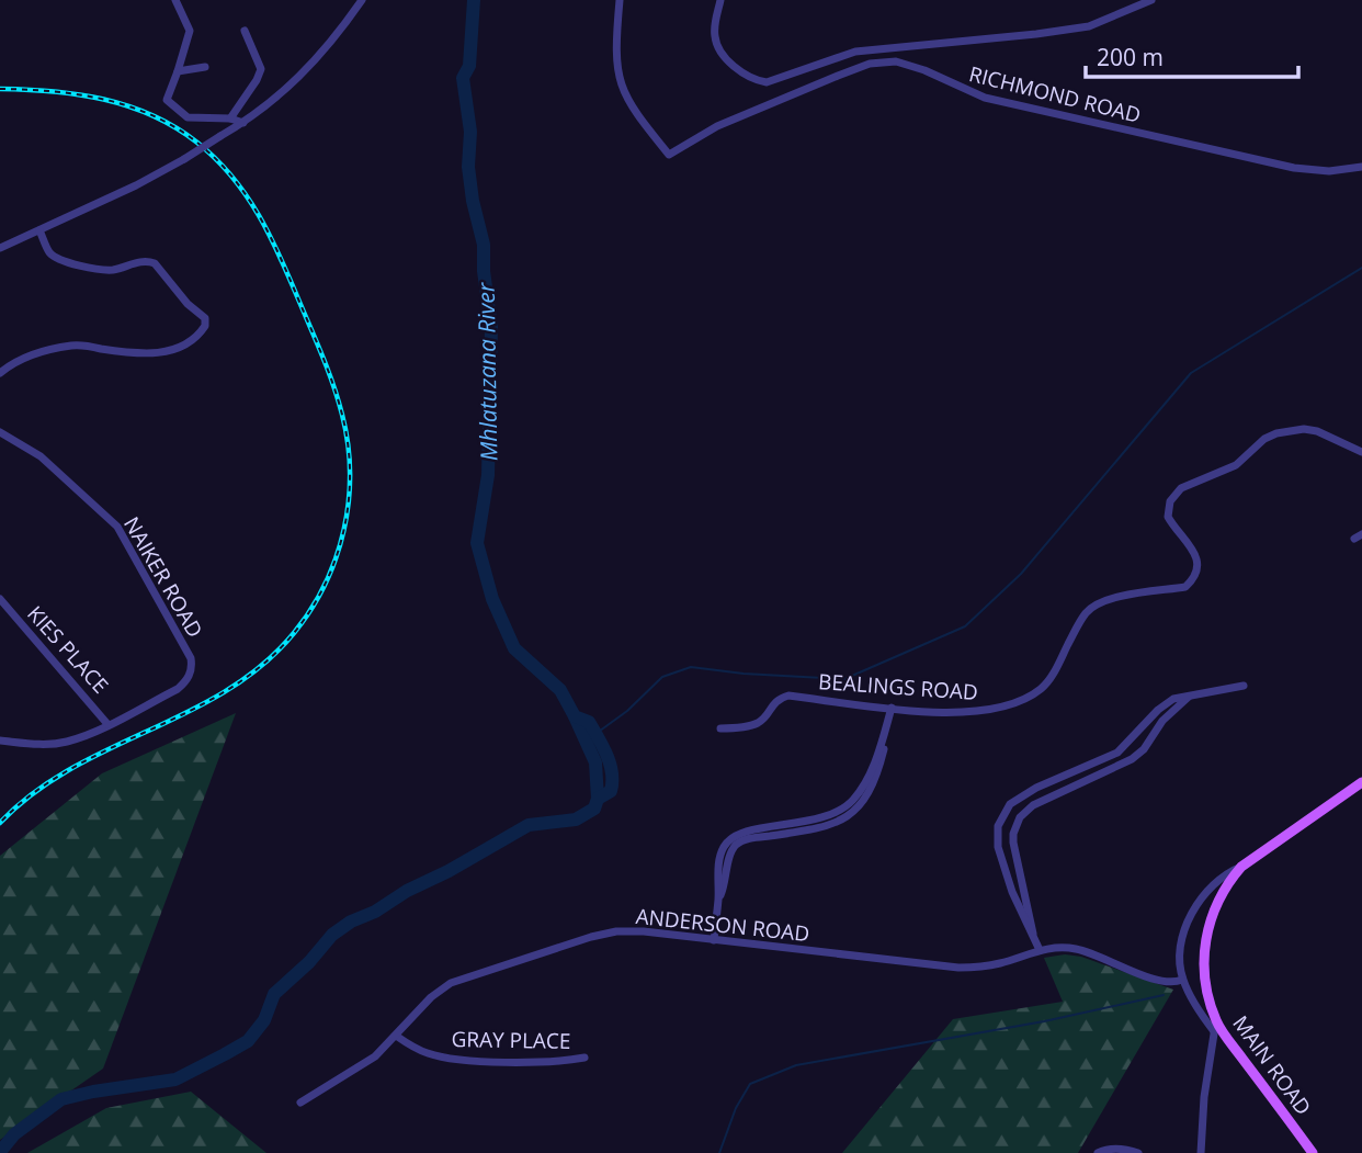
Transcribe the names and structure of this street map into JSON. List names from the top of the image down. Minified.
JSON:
{"streets":{"main road":["MAIN ROAD"],"street":["RICHMOND ROAD","NAIKER ROAD","KIES PLACE","BEALINGS ROAD","ANDERSON ROAD","GRAY PLACE"]},"crossings":[["NAIKER ROAD","KIES PLACE"],["ANDERSON ROAD","GRAY PLACE"],["ANDERSON ROAD","MAIN ROAD"]],"water":["Mhlatuzana River"],"scale_bar":"200 m"}
